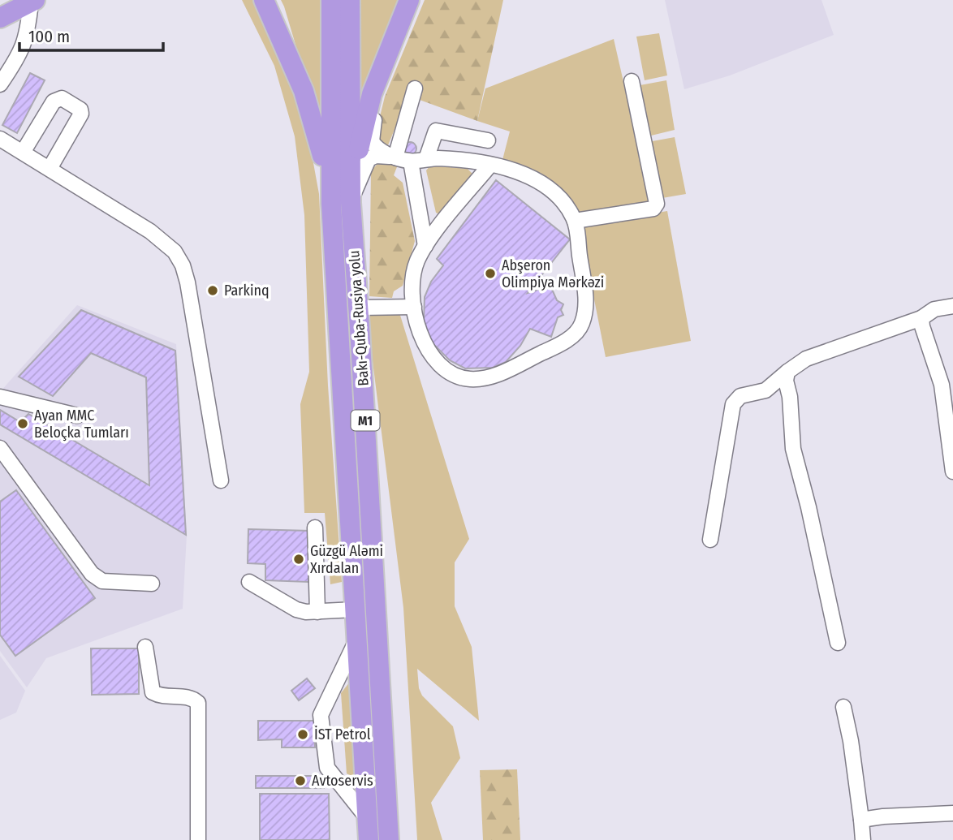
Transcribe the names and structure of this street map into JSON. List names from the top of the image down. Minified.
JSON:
{"streets":{"highway":["Bakı-Quba-Rusiya yolu","M1"]},"places":["Abşeron Olimpiya Mərkəzi","Parkinq","Ayan MMC Beloçka Tumları","Güzgü Aləmi Xırdalan","İST Petrol","Avtoservis"],"scale_bar":"100 m"}
